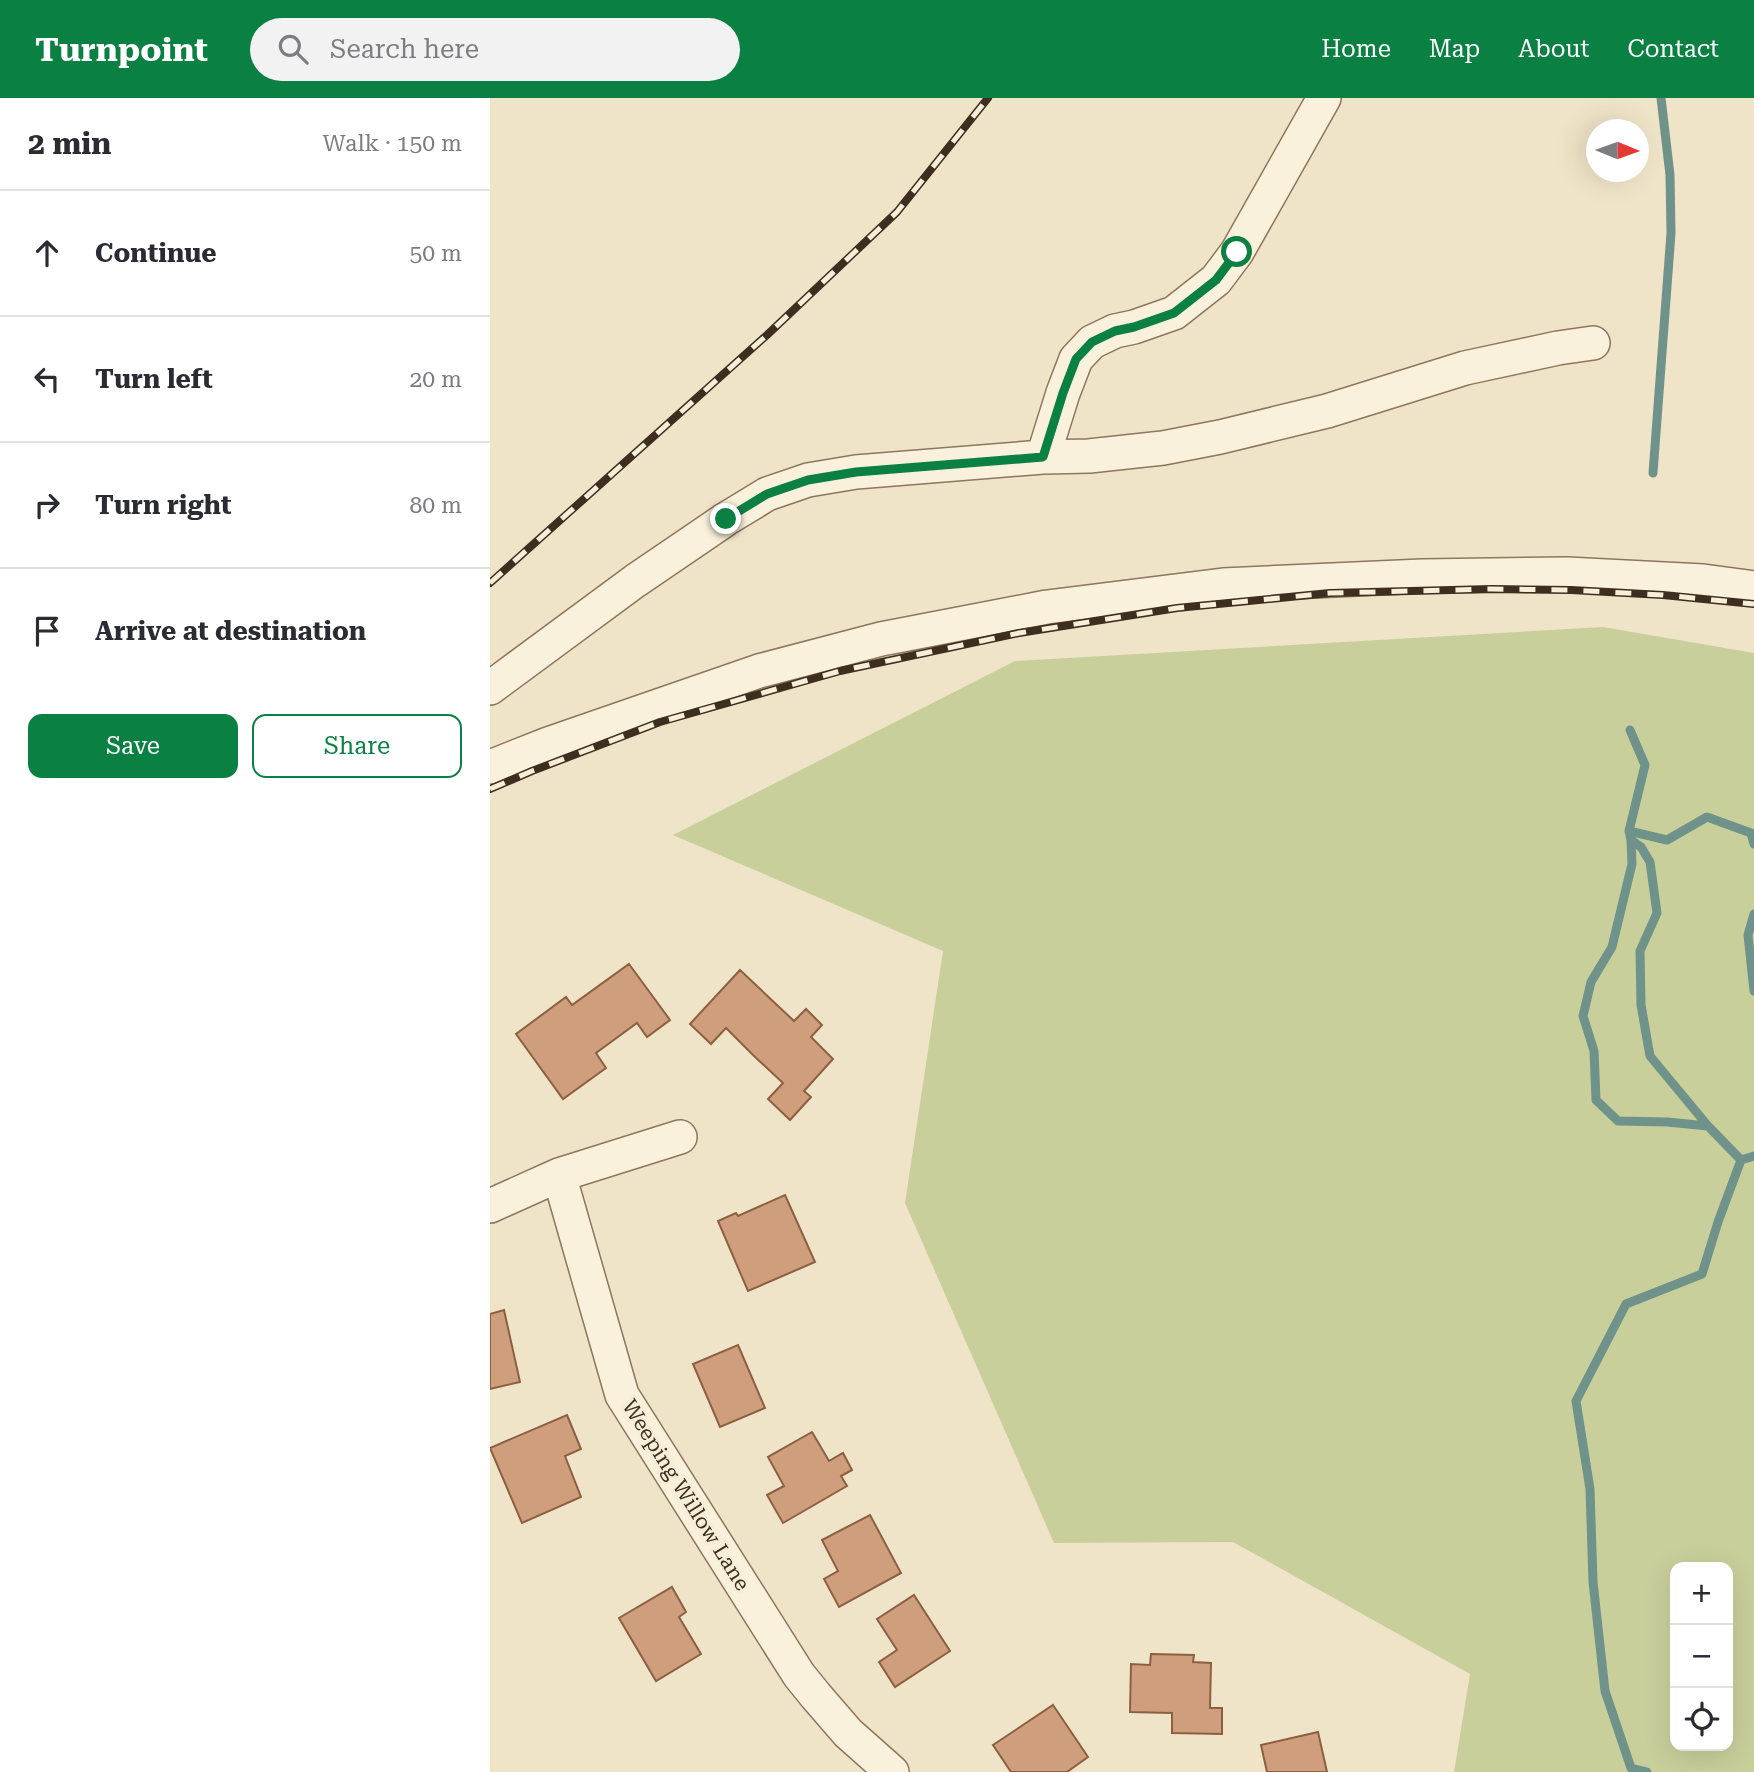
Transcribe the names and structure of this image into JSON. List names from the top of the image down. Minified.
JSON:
{"streets":{"street":["Weeping Willow Lane"]},"north":"right","page":{"header":"Turnpoint","search":"Search here","nav":["Home","Map","About","Contact"],"heading":["2 min","Walk · 150 m"],"list":[["Continue","50 m"],["Turn left","20 m"],["Turn right","80 m"],"Arrive at destination"],"buttons":["Save","Share"],"map_buttons":["+","−"]}}
